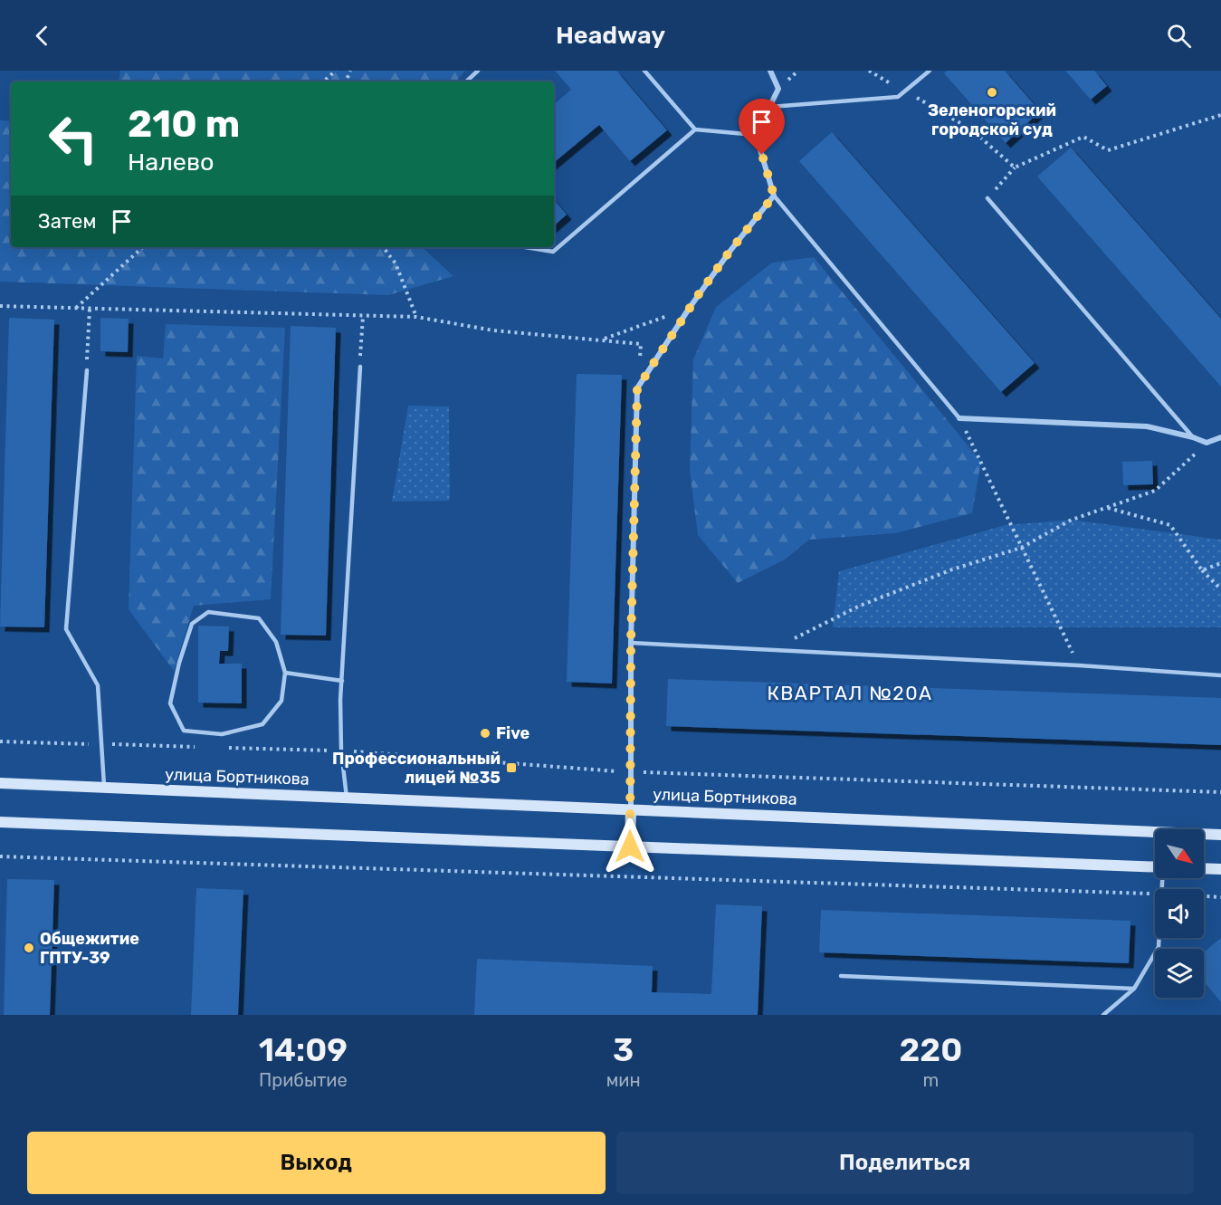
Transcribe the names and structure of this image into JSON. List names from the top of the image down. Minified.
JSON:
{"streets":{"main road":["улица Бортникова"]},"districts":["КВАРТАЛ №20А"],"places":{"other":["Зеленогорский городской суд","Five","Общежитие ГПТУ-39"],"transit":["Профессиональный лицей №35"]},"north":"bottom right","page":{"header":"Headway","turn":["210 m","Налево"],"then":"Затем","eta":["14:09","Прибытие","3","мин","220","m"],"buttons":["Выход","Поделиться"]}}
